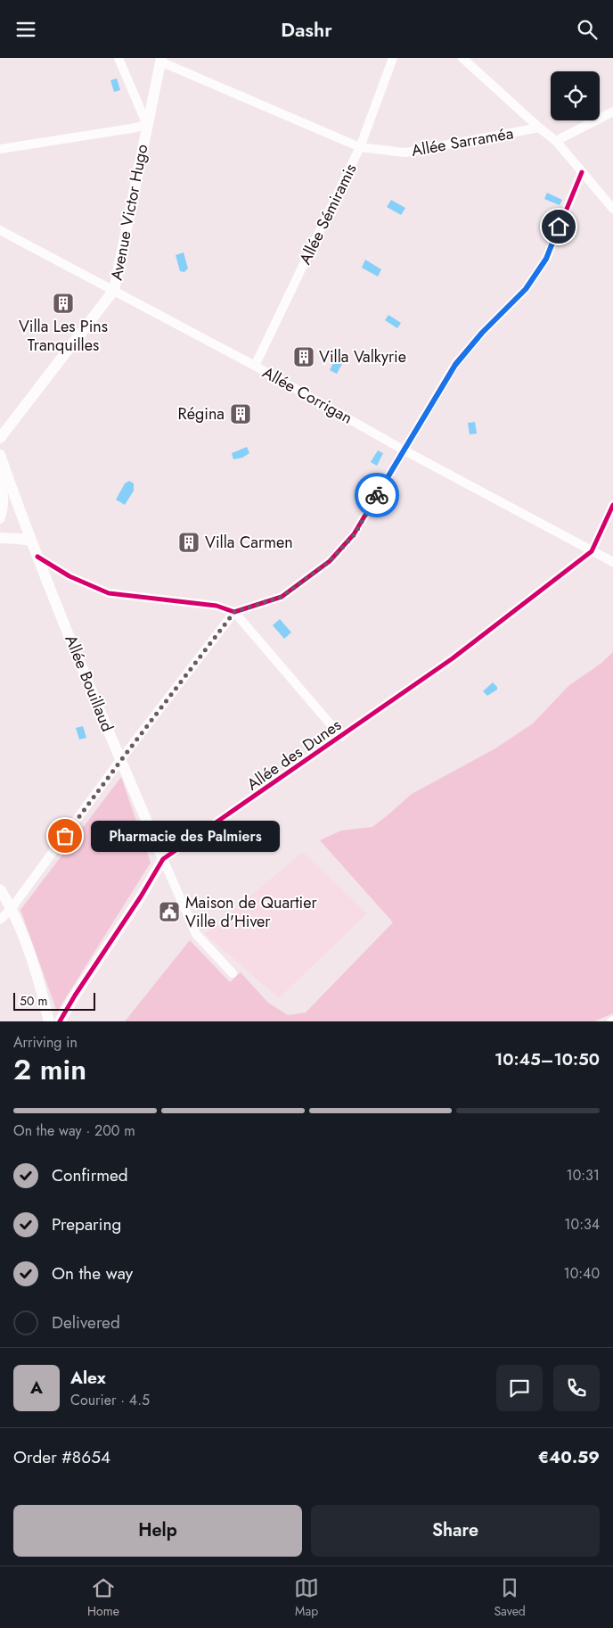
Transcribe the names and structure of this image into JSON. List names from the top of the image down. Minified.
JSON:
{"streets":{"street":["Allée Sarraméa","Avenue Victor Hugo","Allée Sémiramis","Allée Corrigan","Allée Bouillaud","Allée des Dunes"]},"crossings":[["Allée Sarraméa","Avenue Victor Hugo"],["Allée Sarraméa","Allée Sémiramis"],["Avenue Victor Hugo","Allée Corrigan"],["Allée Sémiramis","Allée Corrigan"],["Allée Corrigan","Allée des Dunes"],["Allée Bouillaud","Allée des Dunes"]],"places":{"building":["Villa Les Pins Tranquilles","Villa Valkyrie","Régina","Villa Carmen"],"other":["Pharmacie des Palmiers"],"public building":["Maison de Quartier Ville d'Hiver"]},"scale_bar":"50 m","page":{"header":"Dashr","bubble":"Pharmacie des Palmiers","scale":"50 m","heading":["2 min","Arriving in","10:45–10:50"],"panel":["Alex","Courier · 4.5","Order #8654","€40.59"],"bar":"On the way · 200 m","list":[["Confirmed","10:31"],["Preparing","10:34"],["On the way","10:40"],"Delivered"],"round":"A","buttons":["Help","Share"],"tabs":["Home","Map","Saved"]}}
